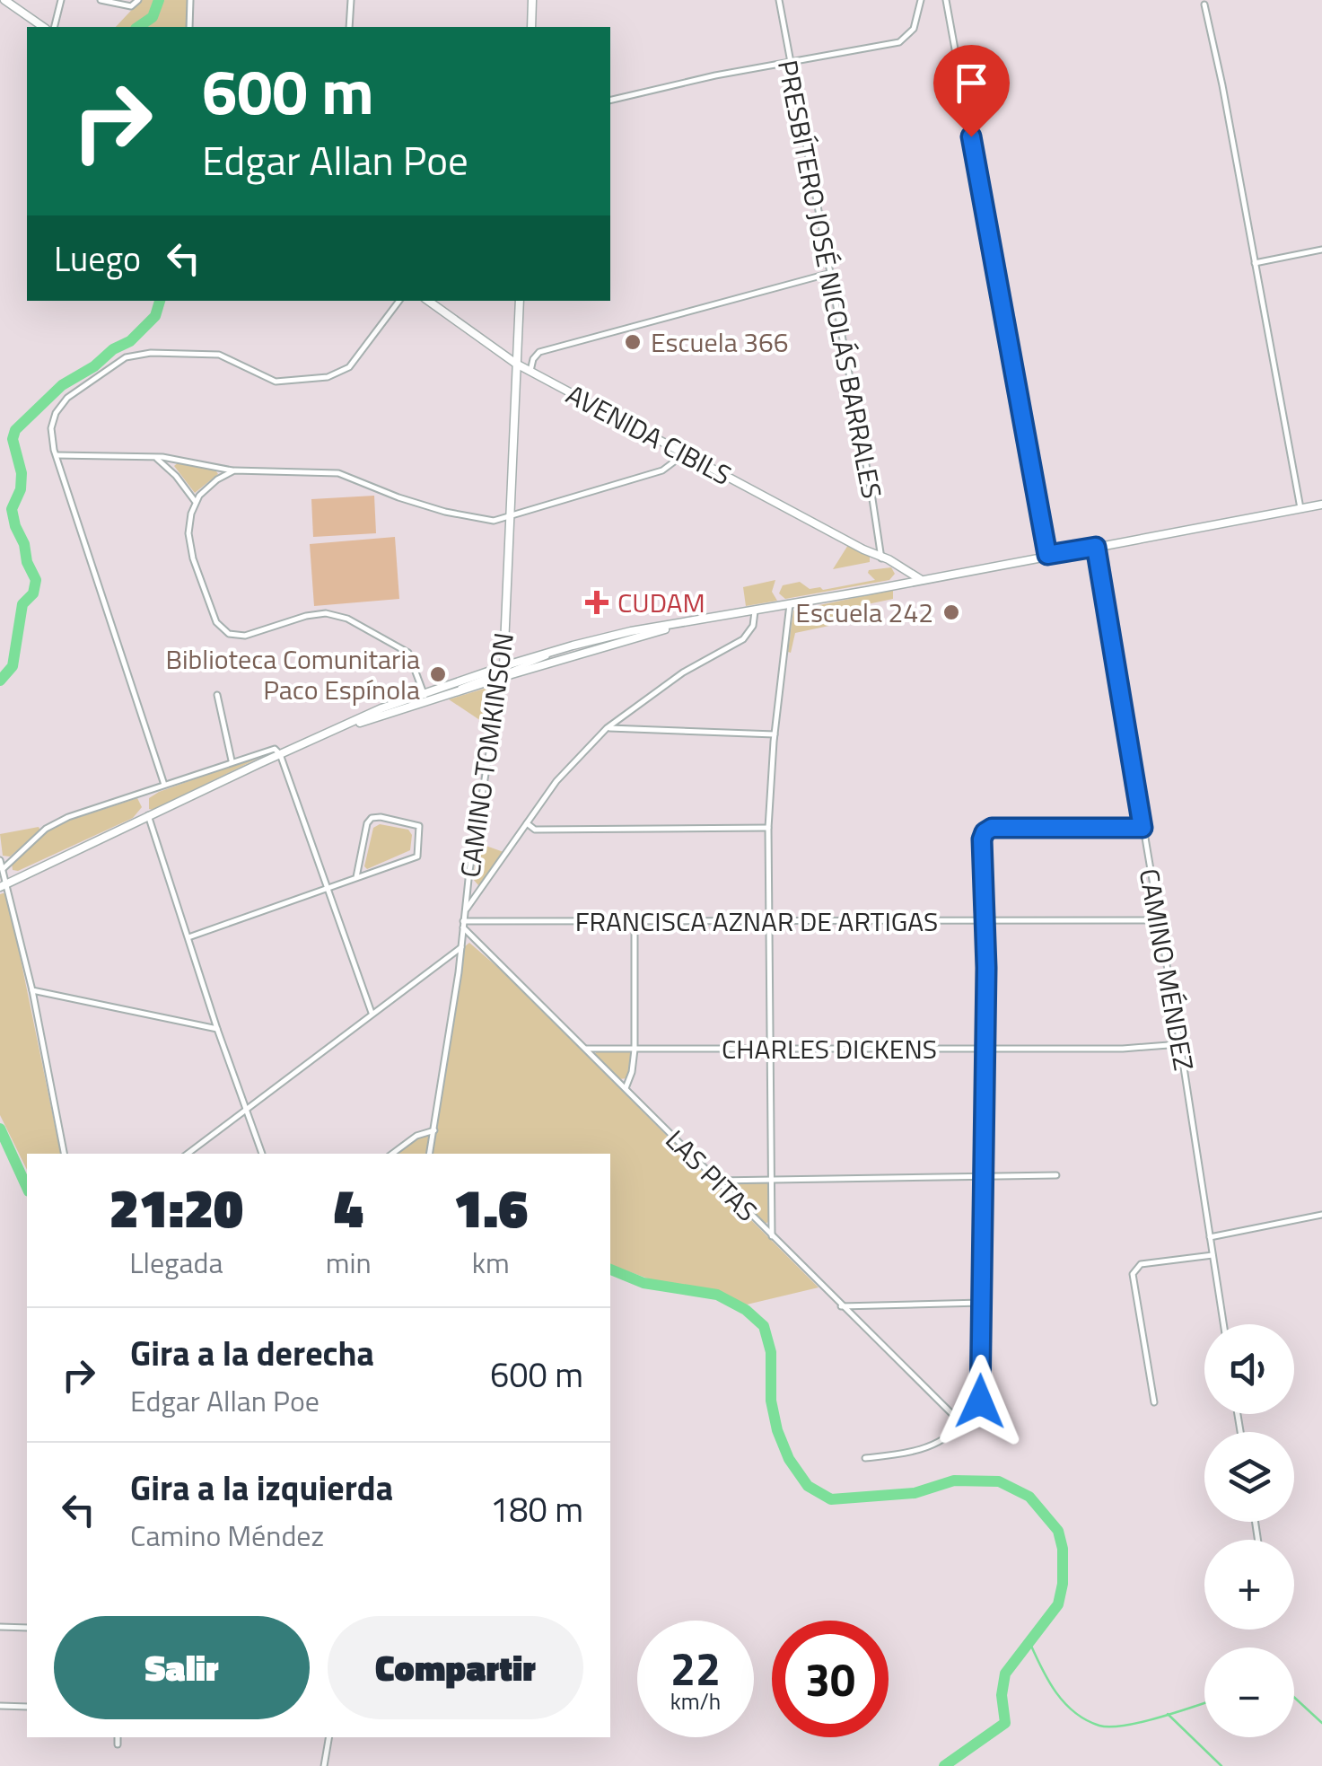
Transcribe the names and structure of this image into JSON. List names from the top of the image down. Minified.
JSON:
{"streets":{"main road":["AVENIDA CIBILS","CAMINO TOMKINSON"],"street":["PRESBÍTERO JOSÉ NICOLÁS BARRALES","FRANCISCA AZNAR DE ARTIGAS","CAMINO MÉNDEZ","CHARLES DICKENS","LAS PITAS"]},"crossings":[["PRESBÍTERO JOSÉ NICOLÁS BARRALES","AVENIDA CIBILS"],["AVENIDA CIBILS","CAMINO TOMKINSON"],["CAMINO TOMKINSON","FRANCISCA AZNAR DE ARTIGAS"],["CAMINO TOMKINSON","LAS PITAS"],["FRANCISCA AZNAR DE ARTIGAS","CAMINO MÉNDEZ"],["FRANCISCA AZNAR DE ARTIGAS","LAS PITAS"],["CAMINO MÉNDEZ","CHARLES DICKENS"],["CHARLES DICKENS","LAS PITAS"]],"places":{"other":["Escuela 366","Escuela 242","Biblioteca Comunitaria Paco Espínola"],"health":["CUDAM"]},"page":{"turn":["600 m","Edgar Allan Poe"],"then":"Luego","eta":["21:20","Llegada","4","min","1.6","km"],"list":[{"name":"Gira a la derecha","note":"Edgar Allan Poe","value":"600 m"},{"name":"Gira a la izquierda","note":"Camino Méndez","value":"180 m"}],"map_buttons":["+","−"],"buttons":["Salir","Compartir"],"speed":"22 km/h","limit":"30"}}
